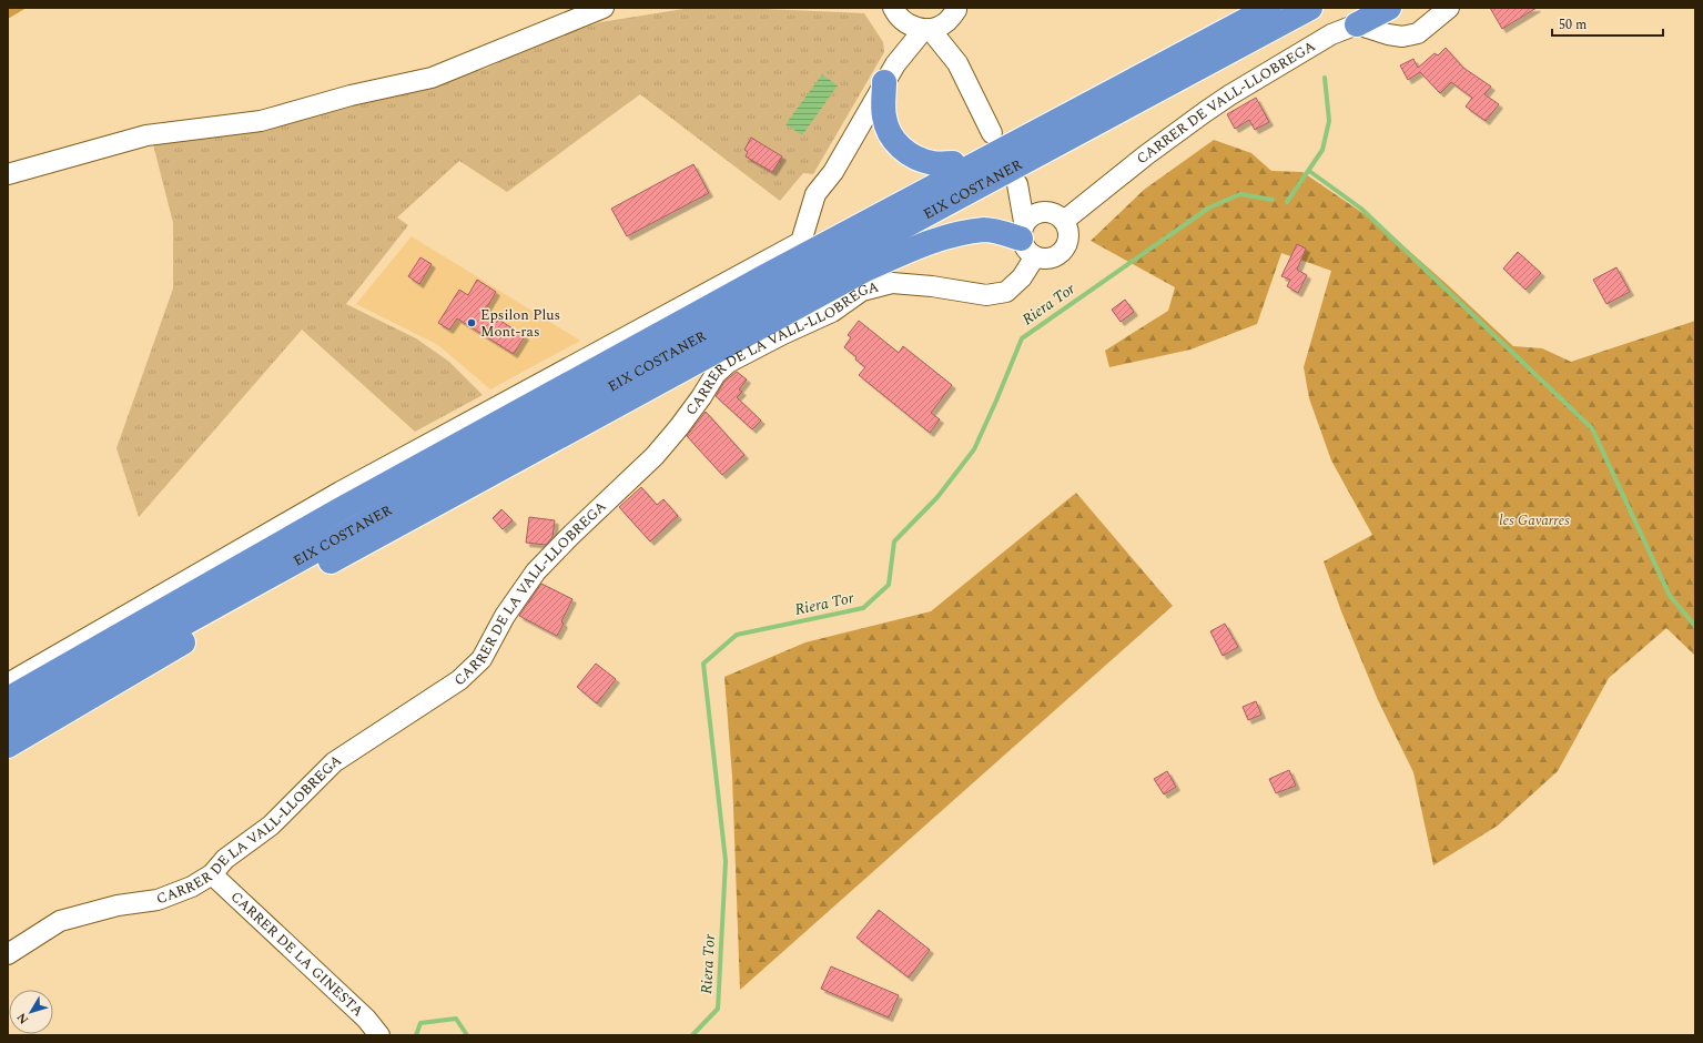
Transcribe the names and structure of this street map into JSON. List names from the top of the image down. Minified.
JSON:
{"streets":{"highway":["EIX COSTANER"],"street":["CARRER DE VALL-LLOBREGA","CARRER DE LA VALL-LLOBREGA","CARRER DE LA GINESTA"]},"crossings":[["CARRER DE VALL-LLOBREGA","CARRER DE LA VALL-LLOBREGA"],["CARRER DE LA VALL-LLOBREGA","CARRER DE LA GINESTA"]],"water":["Riera Tor"],"parks":["les Gavarres"],"places":["Epsilon Plus Mont-ras"],"scale_bar":"50 m","north":"bottom left"}
